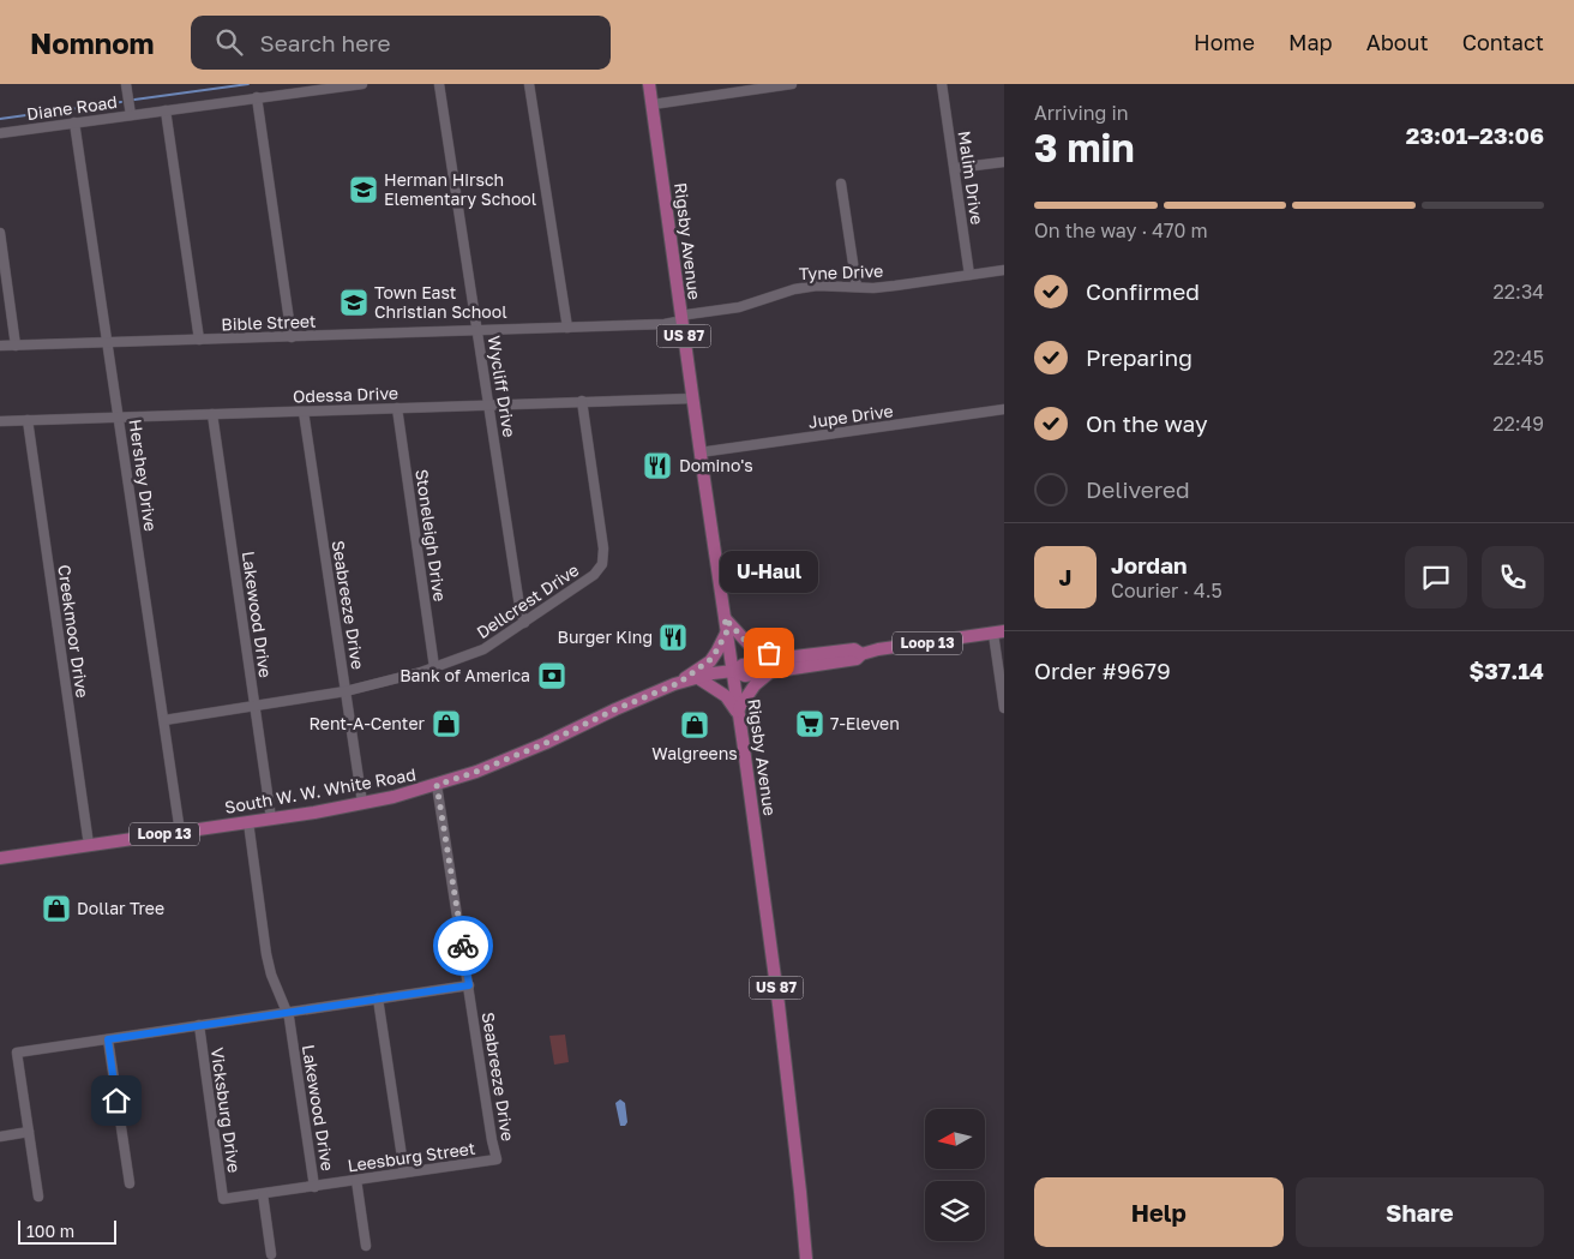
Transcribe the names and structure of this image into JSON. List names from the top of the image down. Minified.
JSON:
{"streets":{"main road":["Rigsby Avenue","US 87","Loop 13","South W. W. White Road"],"street":["Diane Road","Malim Drive","Tyne Drive","Bible Street","Wycliff Drive","Odessa Drive","Jupe Drive","Hershey Drive","Stoneleigh Drive","Dellcrest Drive","Seabreeze Drive","Lakewood Drive","Creekmoor Drive","Vicksburg Drive","Leesburg Street"]},"crossings":[["Diane Road","Hershey Drive"],["Malim Drive","Tyne Drive"],["Rigsby Avenue","Tyne Drive"],["Rigsby Avenue","Bible Street"],["Rigsby Avenue","Odessa Drive"],["Rigsby Avenue","Jupe Drive"],["Rigsby Avenue","South W. W. White Road"],["Tyne Drive","Bible Street"],["Bible Street","Wycliff Drive"],["Bible Street","Hershey Drive"],["Wycliff Drive","Odessa Drive"],["Wycliff Drive","Dellcrest Drive"],["Odessa Drive","Hershey Drive"],["Odessa Drive","Stoneleigh Drive"],["Odessa Drive","Dellcrest Drive"],["Odessa Drive","Seabreeze Drive"],["Odessa Drive","Lakewood Drive"],["Odessa Drive","Creekmoor Drive"],["Hershey Drive","Dellcrest Drive"],["Hershey Drive","South W. W. White Road"],["Stoneleigh Drive","Dellcrest Drive"],["Dellcrest Drive","Seabreeze Drive"],["Dellcrest Drive","Lakewood Drive"],["Seabreeze Drive","South W. W. White Road"],["Seabreeze Drive","Leesburg Street"],["Lakewood Drive","South W. W. White Road"],["Lakewood Drive","Leesburg Street"],["Creekmoor Drive","South W. W. White Road"],["Vicksburg Drive","Leesburg Street"]],"places":{"school or university":["Herman Hirsch Elementary School","Town East Christian School"],"restaurant":["Domino's","Burger King"],"other":["U-Haul"],"bank":["Bank of America"],"shop":["Rent-A-Center","Walgreens","Dollar Tree"],"supermarket":["7-Eleven"]},"scale_bar":"100 m","north":"left","page":{"header":"Nomnom","search":"Search here","nav":["Home","Map","About","Contact"],"heading":["3 min","Arriving in","23:01–23:06"],"panel":["Jordan","Courier · 4.5","Order #9679","$37.14"],"bar":"On the way · 470 m","list":[["Confirmed","22:34"],["Preparing","22:45"],["On the way","22:49"],"Delivered"],"round":"J","bubble":"U-Haul","buttons":["Help","Share"],"scale":"100 m"}}
